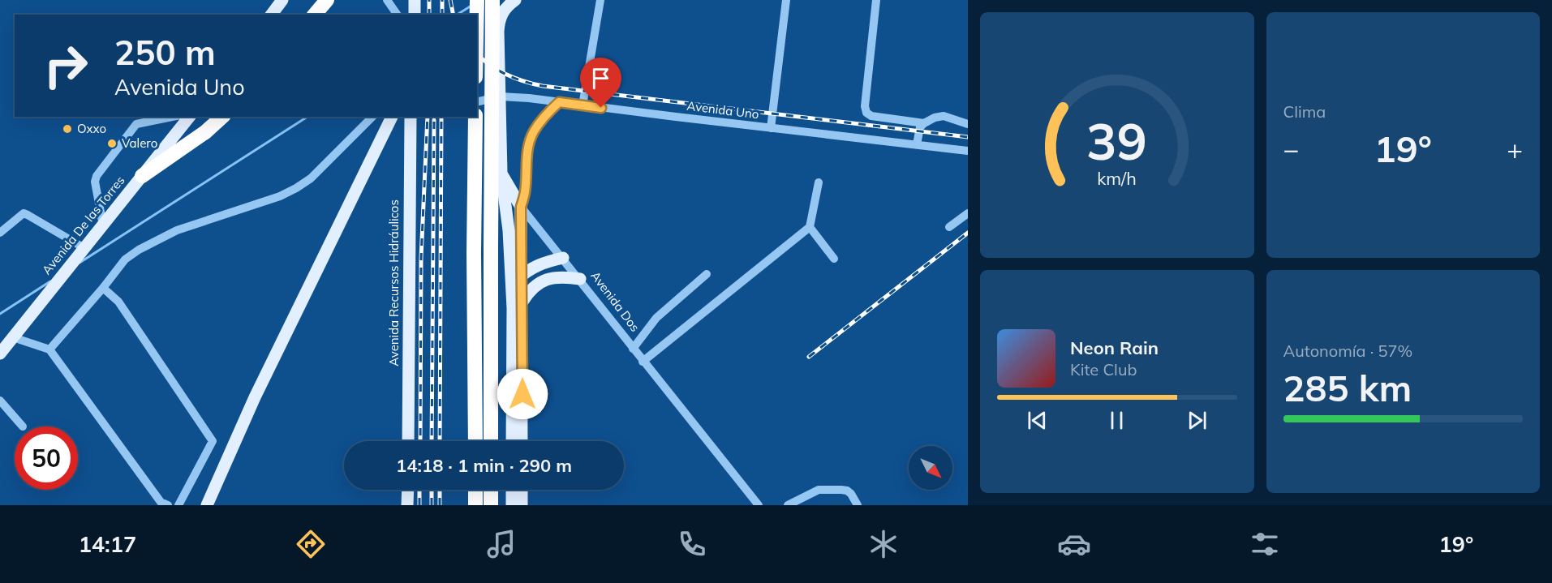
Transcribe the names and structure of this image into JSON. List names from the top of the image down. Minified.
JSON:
{"streets":{"main road":["Avenida De las Torres","Avenida Recursos Hidráulicos","Avenida Dos"],"street":["Avenida Uno"]},"crossings":[["Avenida Uno","Avenida Dos"]],"places":["Oxxo","Valero"],"north":"bottom right","page":{"tile":["Clima",["Autonomía · 57%","285 km"]],"turn":["250 m","Avenida Uno"],"heat":["−","19°","+"],"song":["Neon Rain","Kite Club"],"limit":"50","trip":"14:18 · 1 min · 290 m","tabs":["14:17","19°"],"gauge":["39","km/h"]}}
